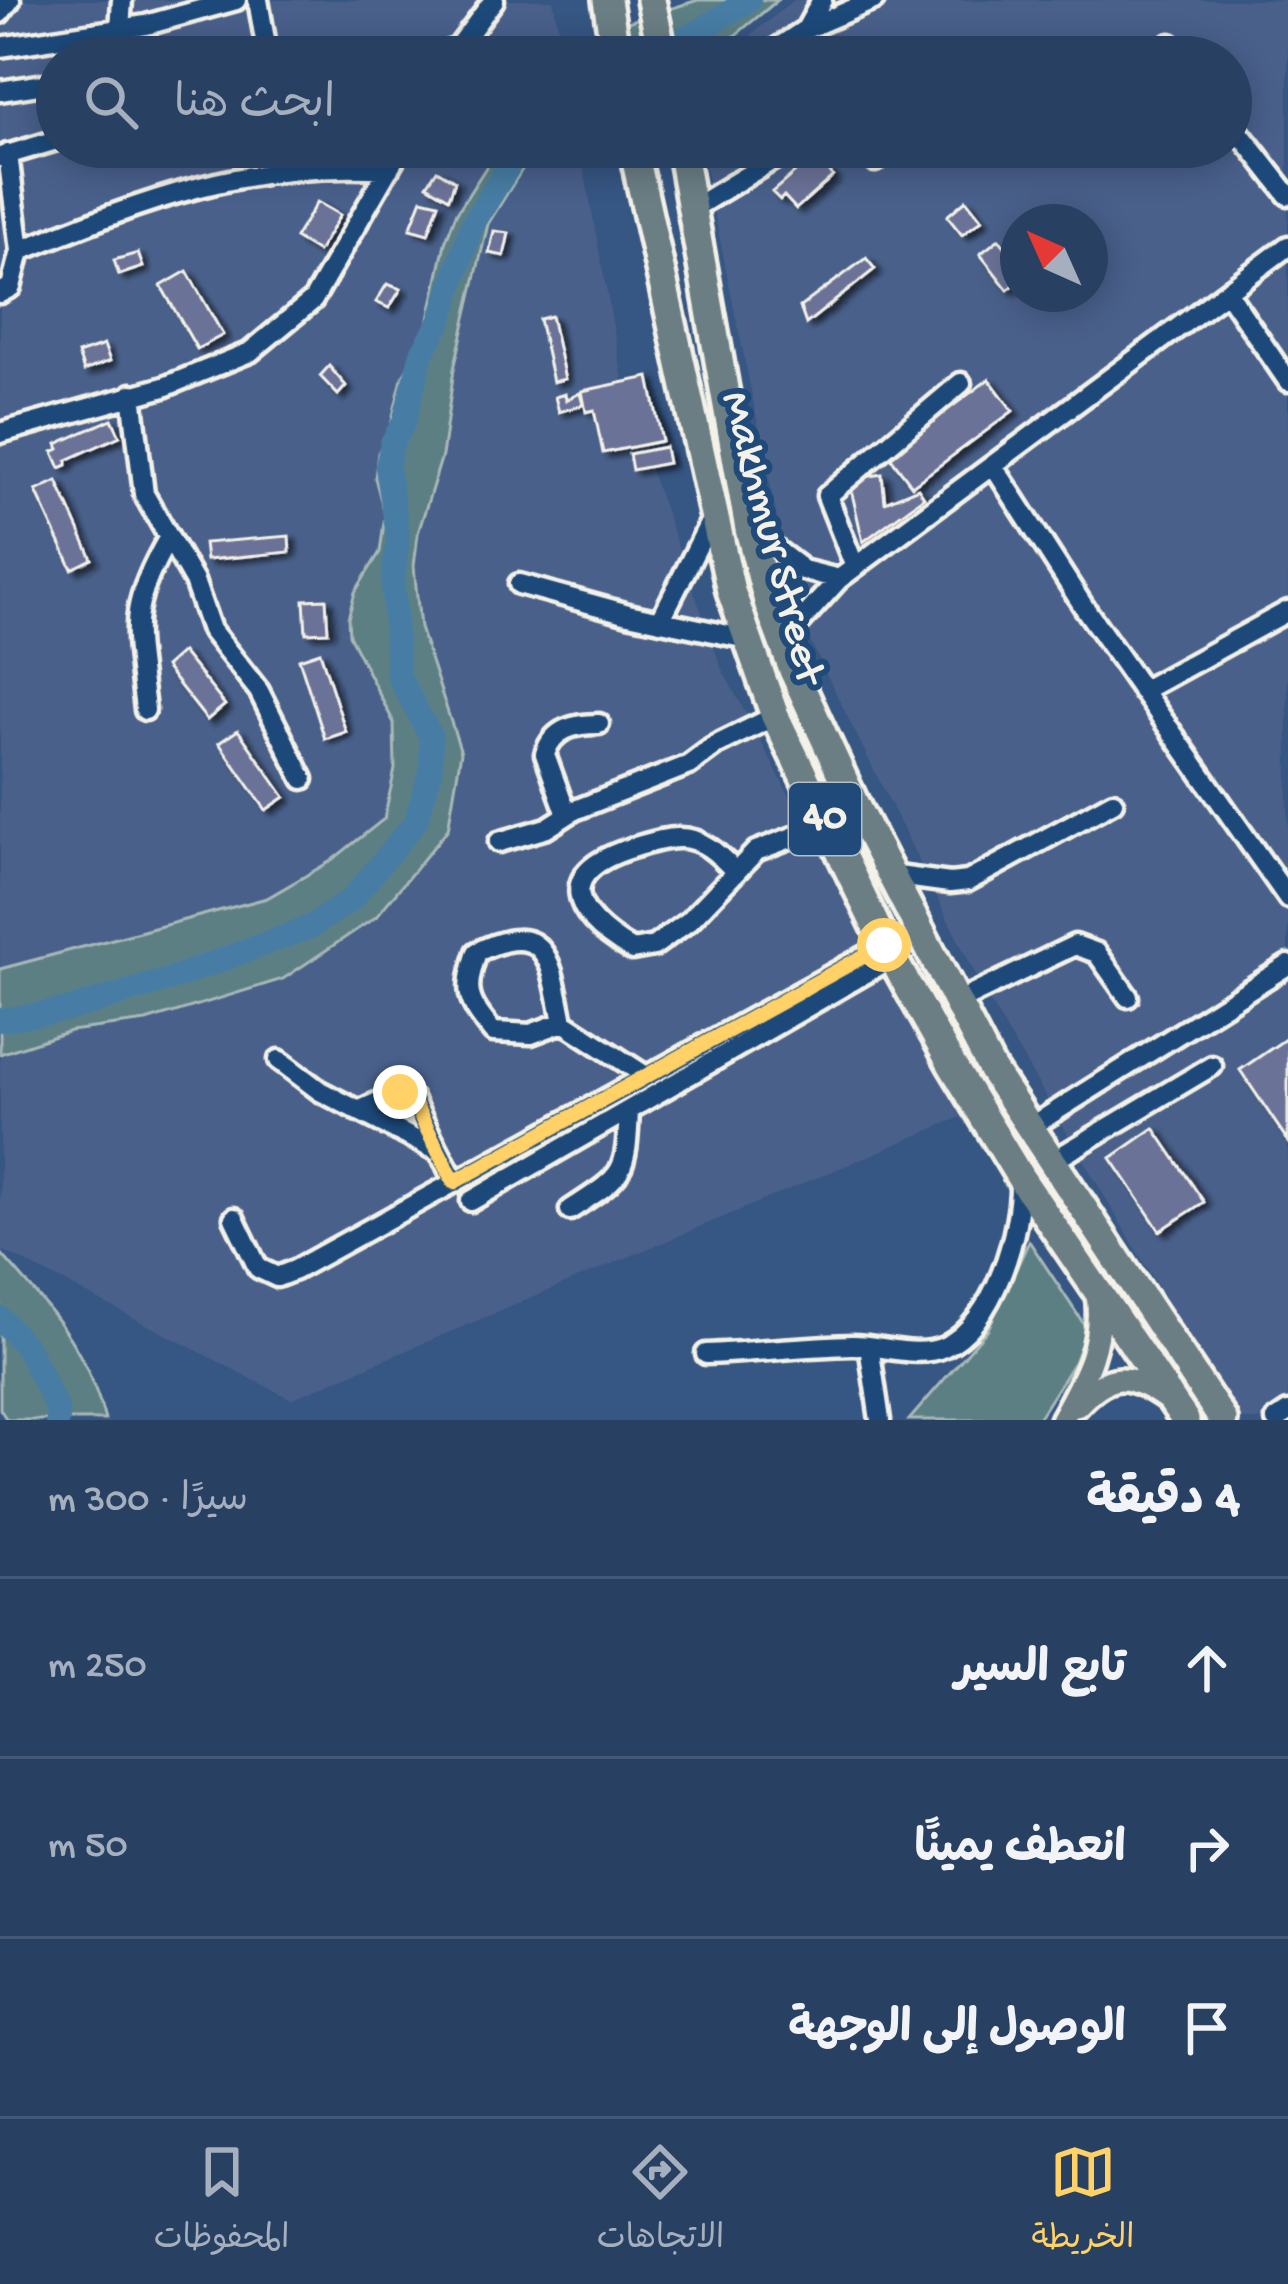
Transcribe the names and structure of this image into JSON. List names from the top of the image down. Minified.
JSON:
{"streets":{"highway":["Makhmur Street","40"]},"north":"top left","page":{"search":"ابحث هنا","heading":["4 دقيقة","سيرًا · 300 m"],"list":[["تابع السير","250 m"],["انعطف يمينًا","50 m"],"الوصول إلى الوجهة"],"nav":["الخريطة","الاتجاهات","المحفوظات"]}}
